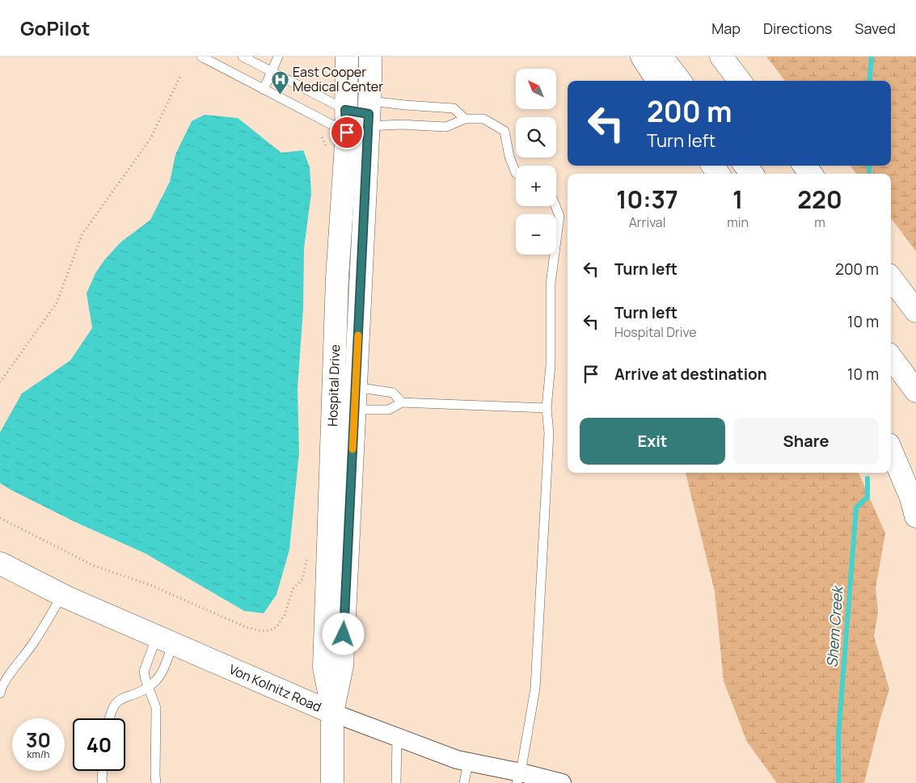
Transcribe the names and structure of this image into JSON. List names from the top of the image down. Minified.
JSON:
{"streets":{"main road":["Hospital Drive","Von Kolnitz Road"]},"crossings":[["Hospital Drive","Von Kolnitz Road"]],"water":["Shem Creek"],"places":{"hospital":["East Cooper Medical Center"]},"north":"top left","page":{"header":"GoPilot","nav":["Map","Directions","Saved"],"map_buttons":["+","−"],"turn":["200 m","Turn left"],"eta":["10:37","Arrival","1","min","220","m"],"list":[{"name":"Turn left","value":"200 m"},{"name":"Turn left","note":"Hospital Drive","value":"10 m"},{"name":"Arrive at destination","value":"10 m"}],"buttons":["Exit","Share"],"speed":"30 km/h","limit":"40"}}
